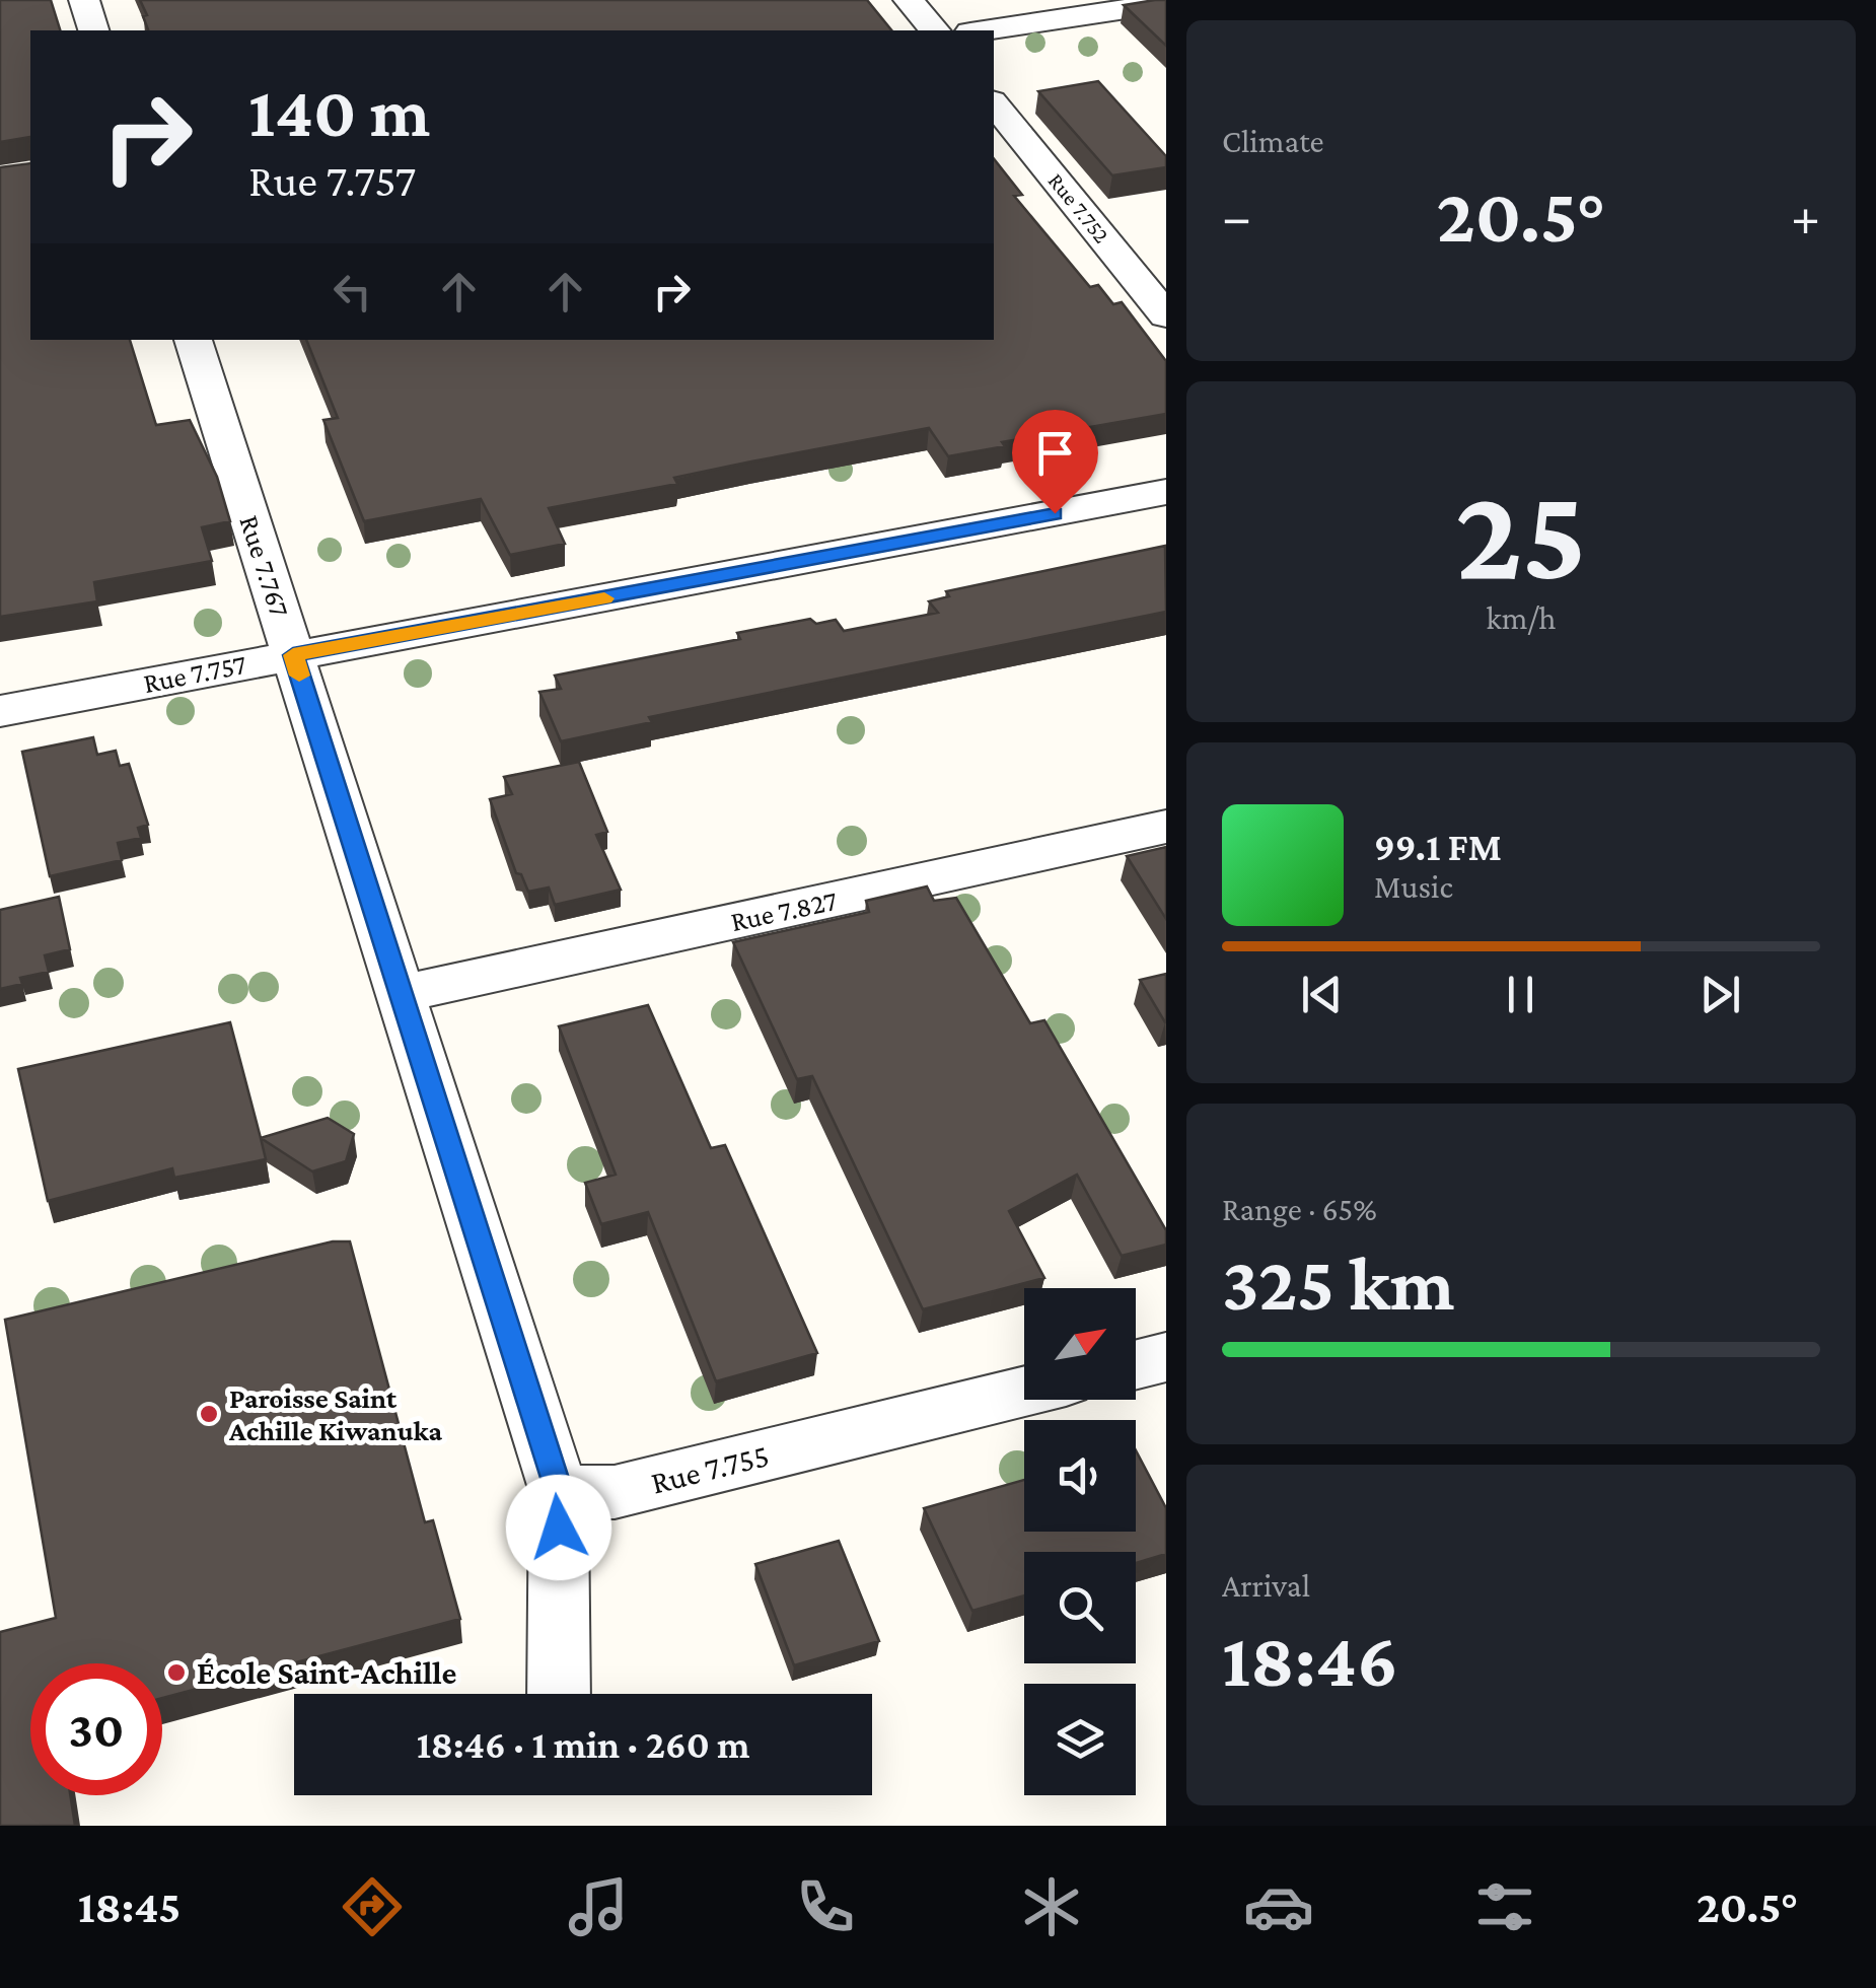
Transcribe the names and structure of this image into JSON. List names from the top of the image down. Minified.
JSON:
{"streets":{"street":["Rue 7.752","Rue 7.767","Rue 7.757","Rue 7.827","Rue 7.755"]},"crossings":[["Rue 7.767","Rue 7.757"],["Rue 7.767","Rue 7.827"],["Rue 7.767","Rue 7.755"]],"places":["Paroisse Saint Achille Kiwanuka","École Saint-Achille"],"north":"top right","page":{"tile":["Climate",["25","km/h"],["Range · 65%","325 km"],["Arrival","18:46"]],"turn":["140 m","Rue 7.757"],"heat":["−","20.5°","+"],"song":["99.1 FM","Music"],"limit":"30","trip":"18:46 · 1 min · 260 m","tabs":["18:45","20.5°"]}}
